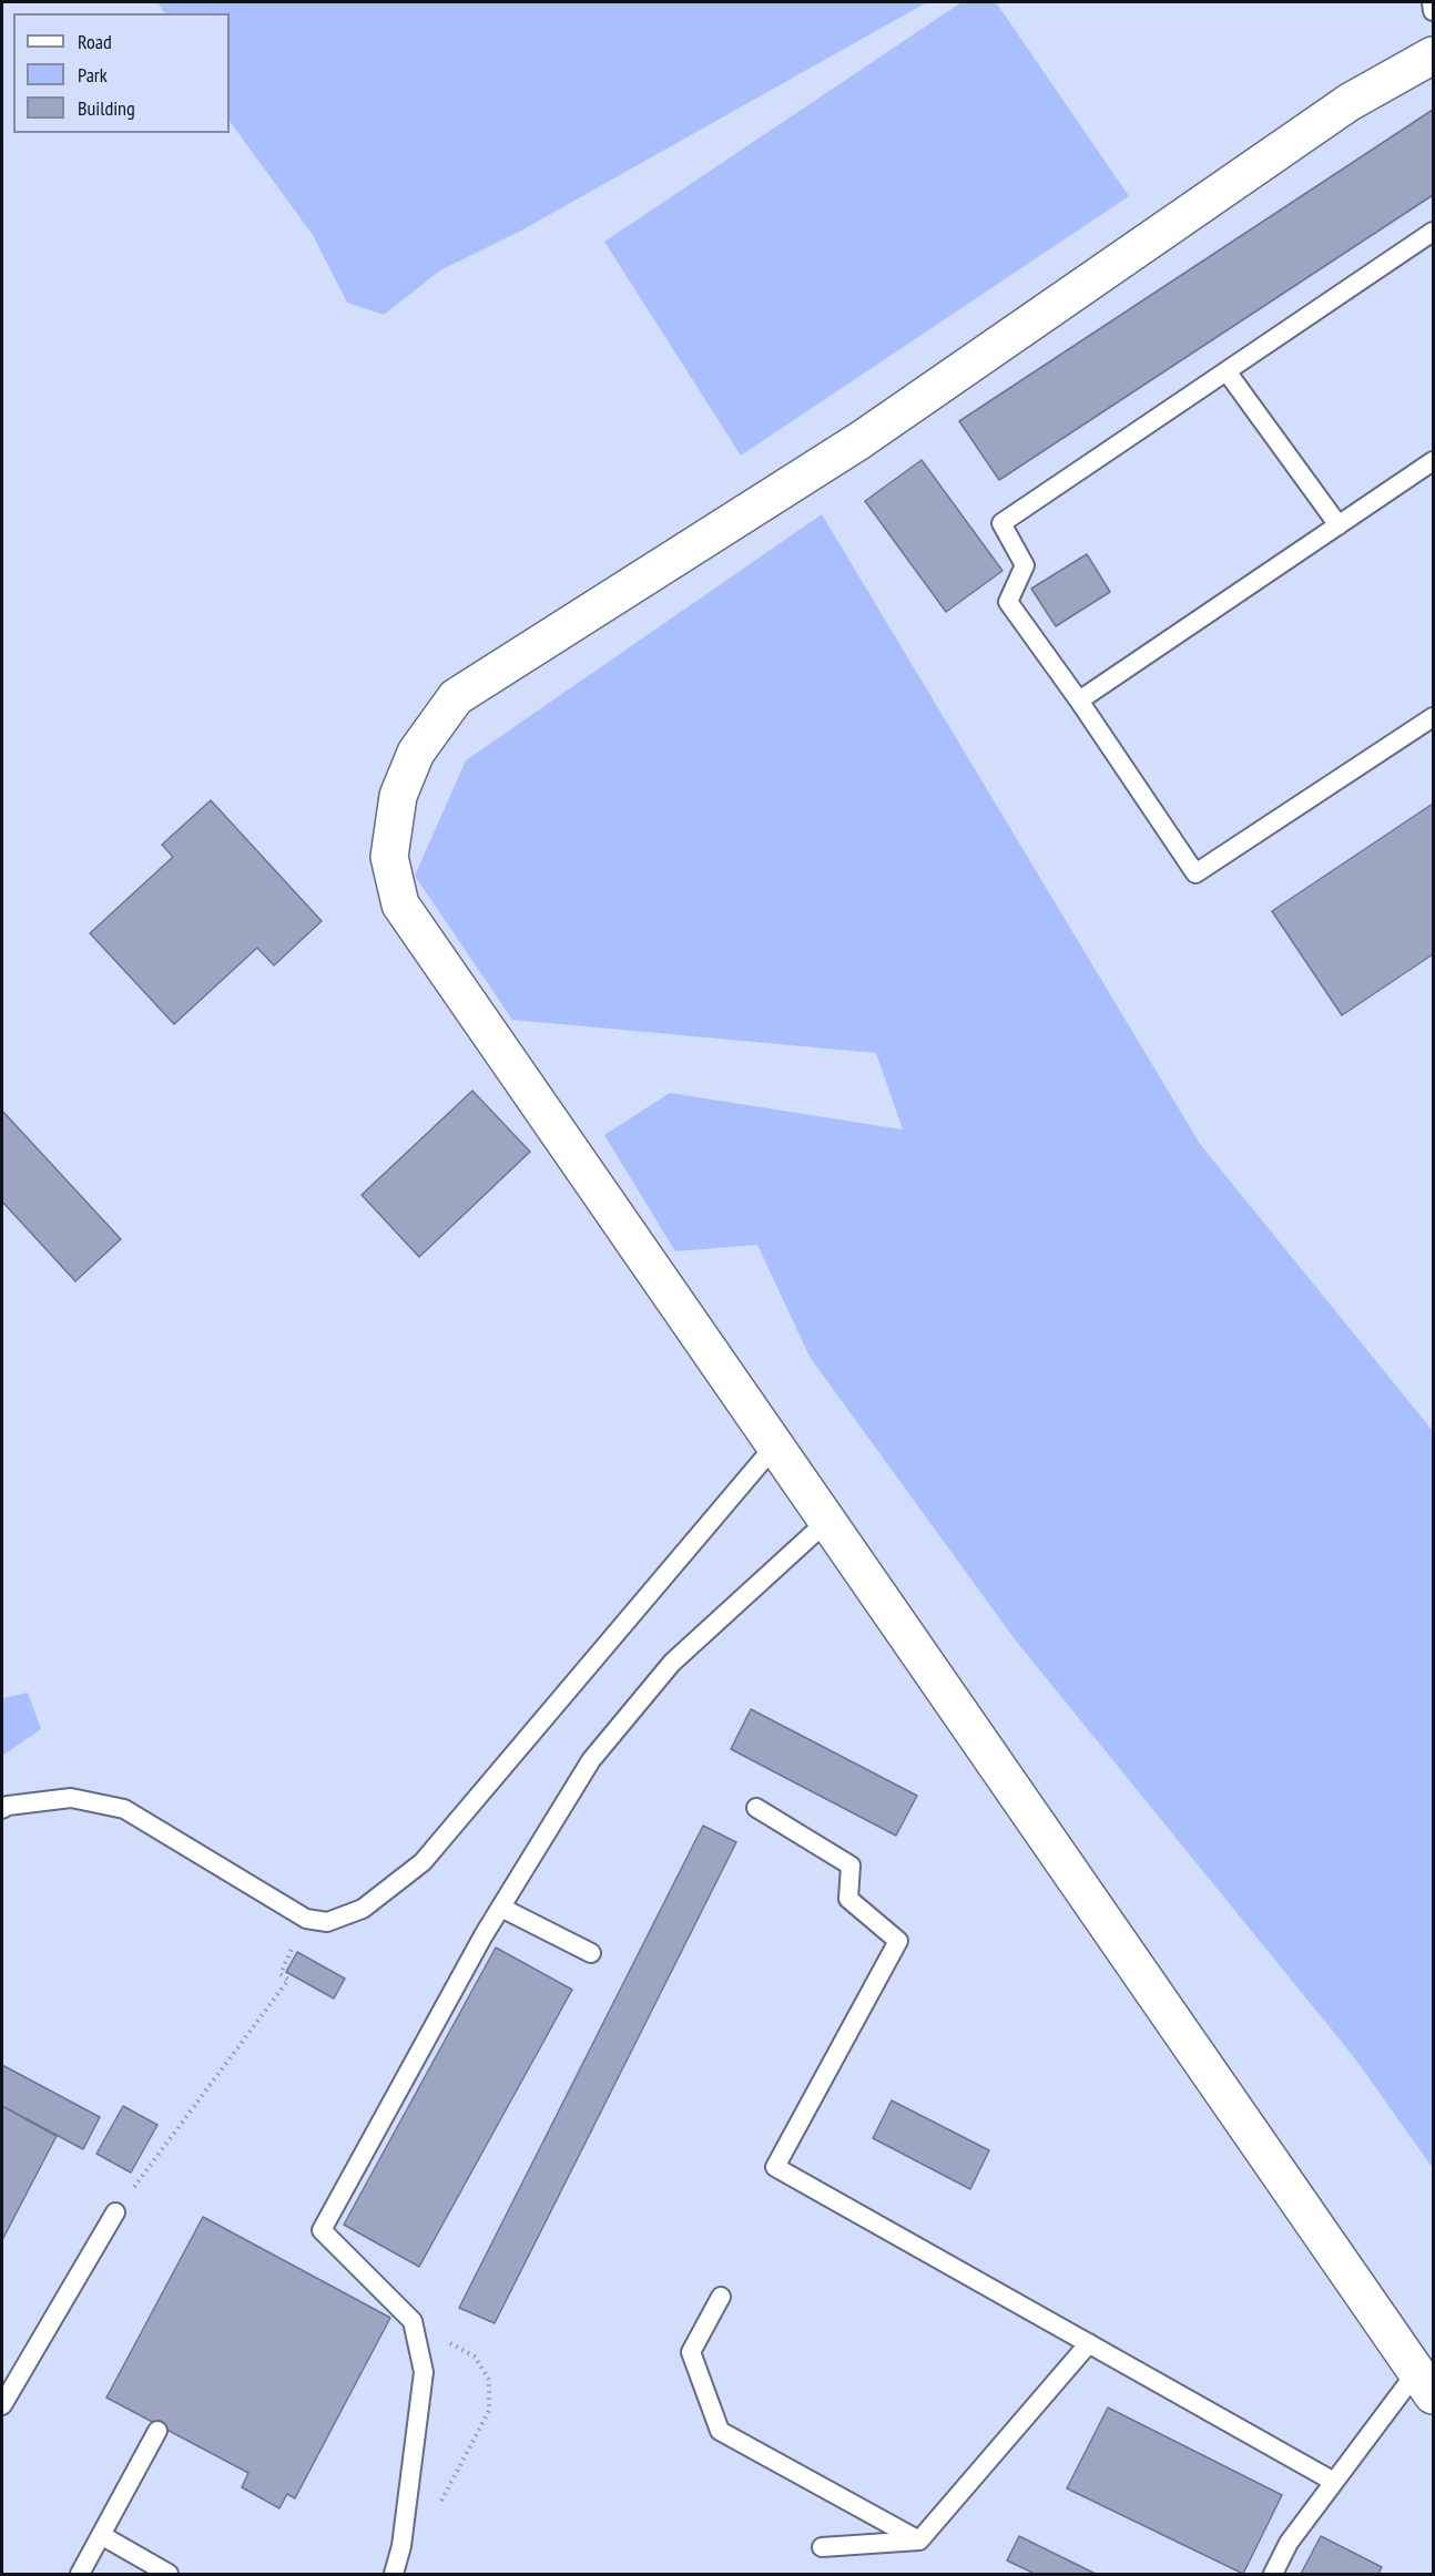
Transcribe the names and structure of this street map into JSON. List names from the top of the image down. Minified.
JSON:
{"legend":["Road","Park","Building"]}
